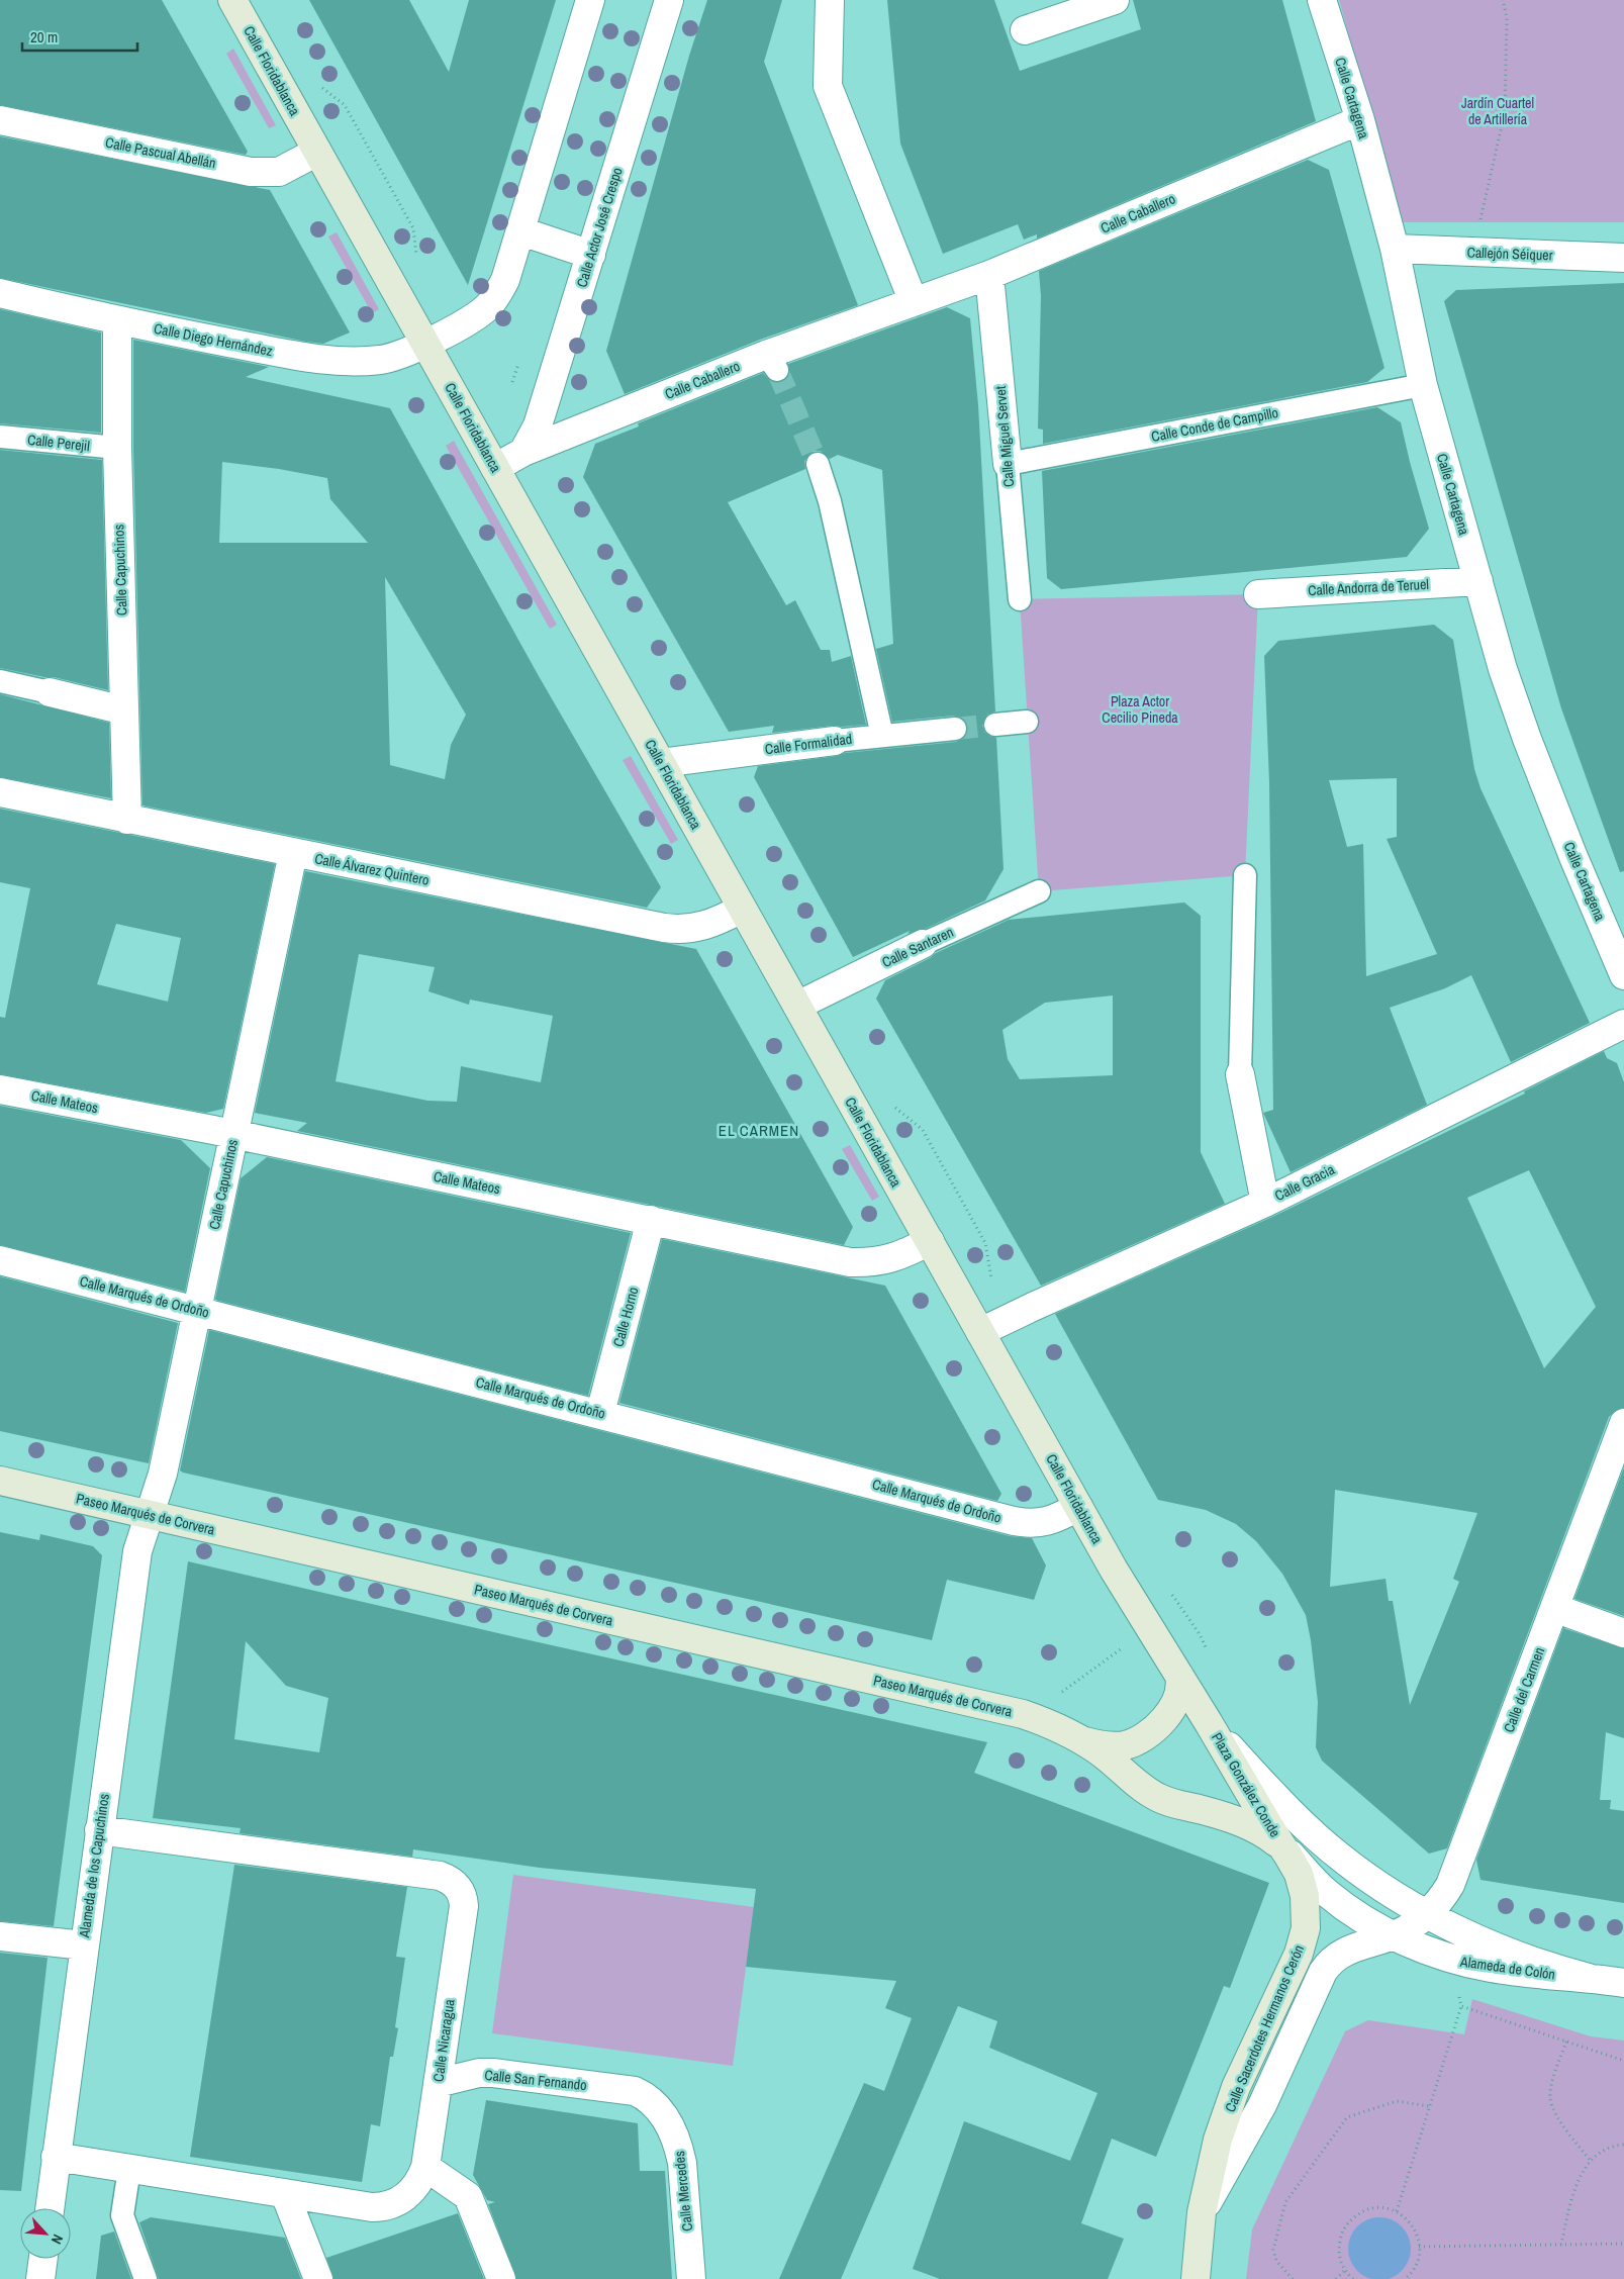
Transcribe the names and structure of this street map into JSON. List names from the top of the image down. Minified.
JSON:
{"streets":{"main road":["Calle Floridablanca","Paseo Marqués de Corvera","Plaza González Conde","Calle Sacerdotes Hermanos Cerón"],"street":["Calle Cartagena","Calle Pascual Abellán","Calle Caballero","Calle Actor José Crespo","Callejón Séiquer","Calle Diego Hernández","Calle Conde de Campillo","Calle Miguel Servet","Calle Perejil","Calle Capuchinos","Calle Andorra de Teruel","Calle Formalidad","Calle Álvarez Quintero","Calle Santaren","Calle Mateos","Calle Gracia","Calle Marqués de Ordoño","Calle Horno","Calle del Carmen","Alameda de los Capuchinos","Alameda de Colón","Calle Nicaragua","Calle San Fernando","Calle Mercedes"]},"crossings":[["Calle Floridablanca","Calle Pascual Abellán"],["Calle Floridablanca","Calle Caballero"],["Calle Floridablanca","Calle Diego Hernández"],["Calle Floridablanca","Calle Formalidad"],["Calle Floridablanca","Calle Álvarez Quintero"],["Calle Floridablanca","Calle Santaren"],["Calle Floridablanca","Calle Mateos"],["Calle Floridablanca","Calle Gracia"],["Calle Floridablanca","Calle Marqués de Ordoño"],["Calle Floridablanca","Plaza González Conde"],["Calle Cartagena","Calle Caballero"],["Calle Cartagena","Callejón Séiquer"],["Calle Cartagena","Calle Conde de Campillo"],["Calle Cartagena","Calle Andorra de Teruel"],["Calle Caballero","Calle Actor José Crespo"],["Calle Caballero","Calle Miguel Servet"],["Calle Diego Hernández","Calle Capuchinos"],["Calle Conde de Campillo","Calle Miguel Servet"],["Calle Perejil","Calle Capuchinos"],["Calle Capuchinos","Calle Álvarez Quintero"],["Calle Capuchinos","Calle Mateos"],["Calle Capuchinos","Calle Marqués de Ordoño"],["Calle Capuchinos","Paseo Marqués de Corvera"],["Calle Capuchinos","Alameda de los Capuchinos"],["Calle Mateos","Calle Horno"],["Calle Marqués de Ordoño","Calle Horno"],["Paseo Marqués de Corvera","Plaza González Conde"],["Paseo Marqués de Corvera","Alameda de los Capuchinos"],["Calle del Carmen","Alameda de Colón"],["Calle del Carmen","Calle Sacerdotes Hermanos Cerón"],["Plaza González Conde","Alameda de Colón"],["Plaza González Conde","Calle Sacerdotes Hermanos Cerón"],["Alameda de los Capuchinos","Calle Nicaragua"],["Alameda de Colón","Calle Sacerdotes Hermanos Cerón"],["Calle Nicaragua","Calle San Fernando"],["Calle San Fernando","Calle Mercedes"]],"districts":["EL CARMEN"],"parks":["Jardín Cuartel de Artillería","Plaza Actor Cecilio Pineda"],"scale_bar":"20 m","north":"bottom right"}
